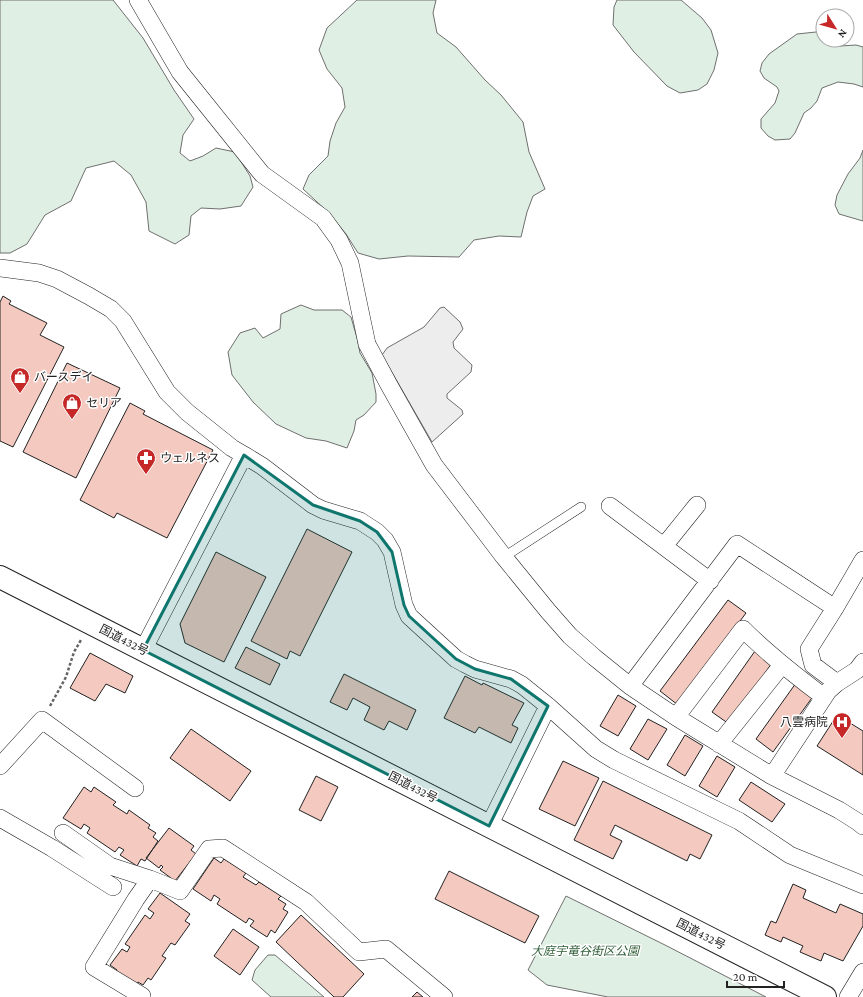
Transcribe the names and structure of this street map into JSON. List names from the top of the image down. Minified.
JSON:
{"streets":{"highway":["国道432号"]},"parks":["大庭宇竜谷街区公園"],"places":{"shop":["バースデイ","セリア"],"pharmacy":["ウェルネス"],"hospital":["八雲病院"]},"scale_bar":"20 m","north":"bottom right"}
